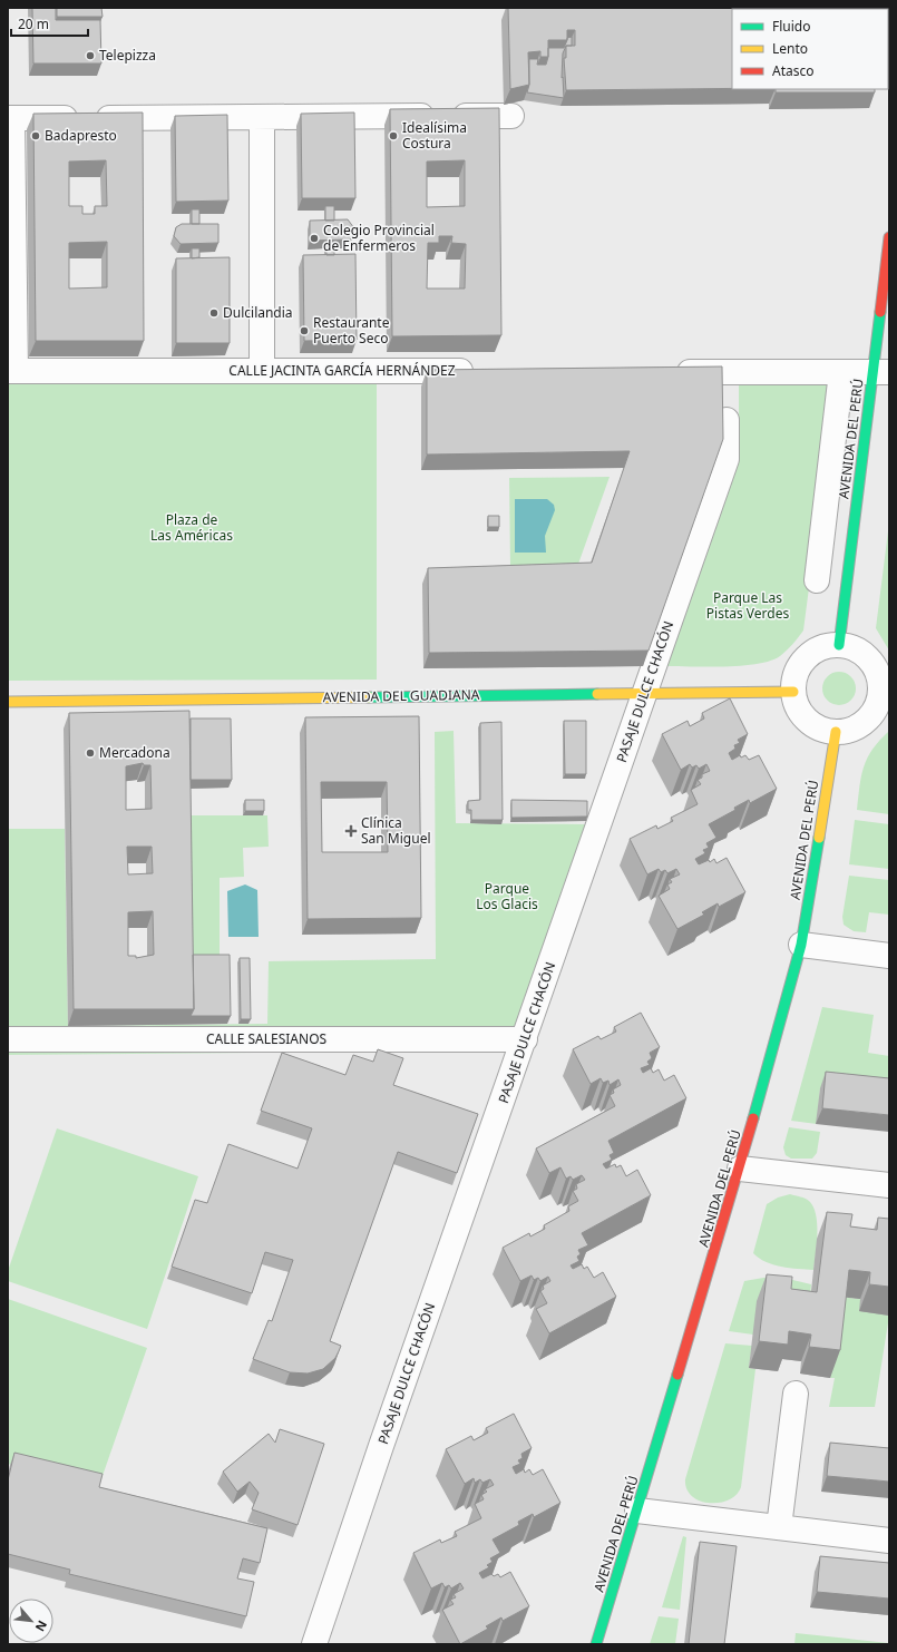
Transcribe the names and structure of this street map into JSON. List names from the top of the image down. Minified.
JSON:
{"streets":{"street":["CALLE JACINTA GARCÍA HERNÁNDEZ","AVENIDA DEL PERÚ","PASAJE DULCE CHACÓN","AVENIDA DEL GUADIANA","CALLE SALESIANOS"]},"crossings":[["AVENIDA DEL PERÚ","AVENIDA DEL GUADIANA"],["PASAJE DULCE CHACÓN","AVENIDA DEL GUADIANA"],["PASAJE DULCE CHACÓN","CALLE SALESIANOS"]],"parks":["Plaza de Las Américas","Parque Las Pistas Verdes","Parque Los Glacis"],"places":{"other":["Telepizza","Badapresto","Idealísima Costura","Colegio Provincial de Enfermeros","Dulcilandia","Restaurante Puerto Seco","Mercadona"],"health":["Clínica San Miguel"]},"legend":["Fluido","Lento","Atasco"],"scale_bar":"20 m","north":"bottom right"}
